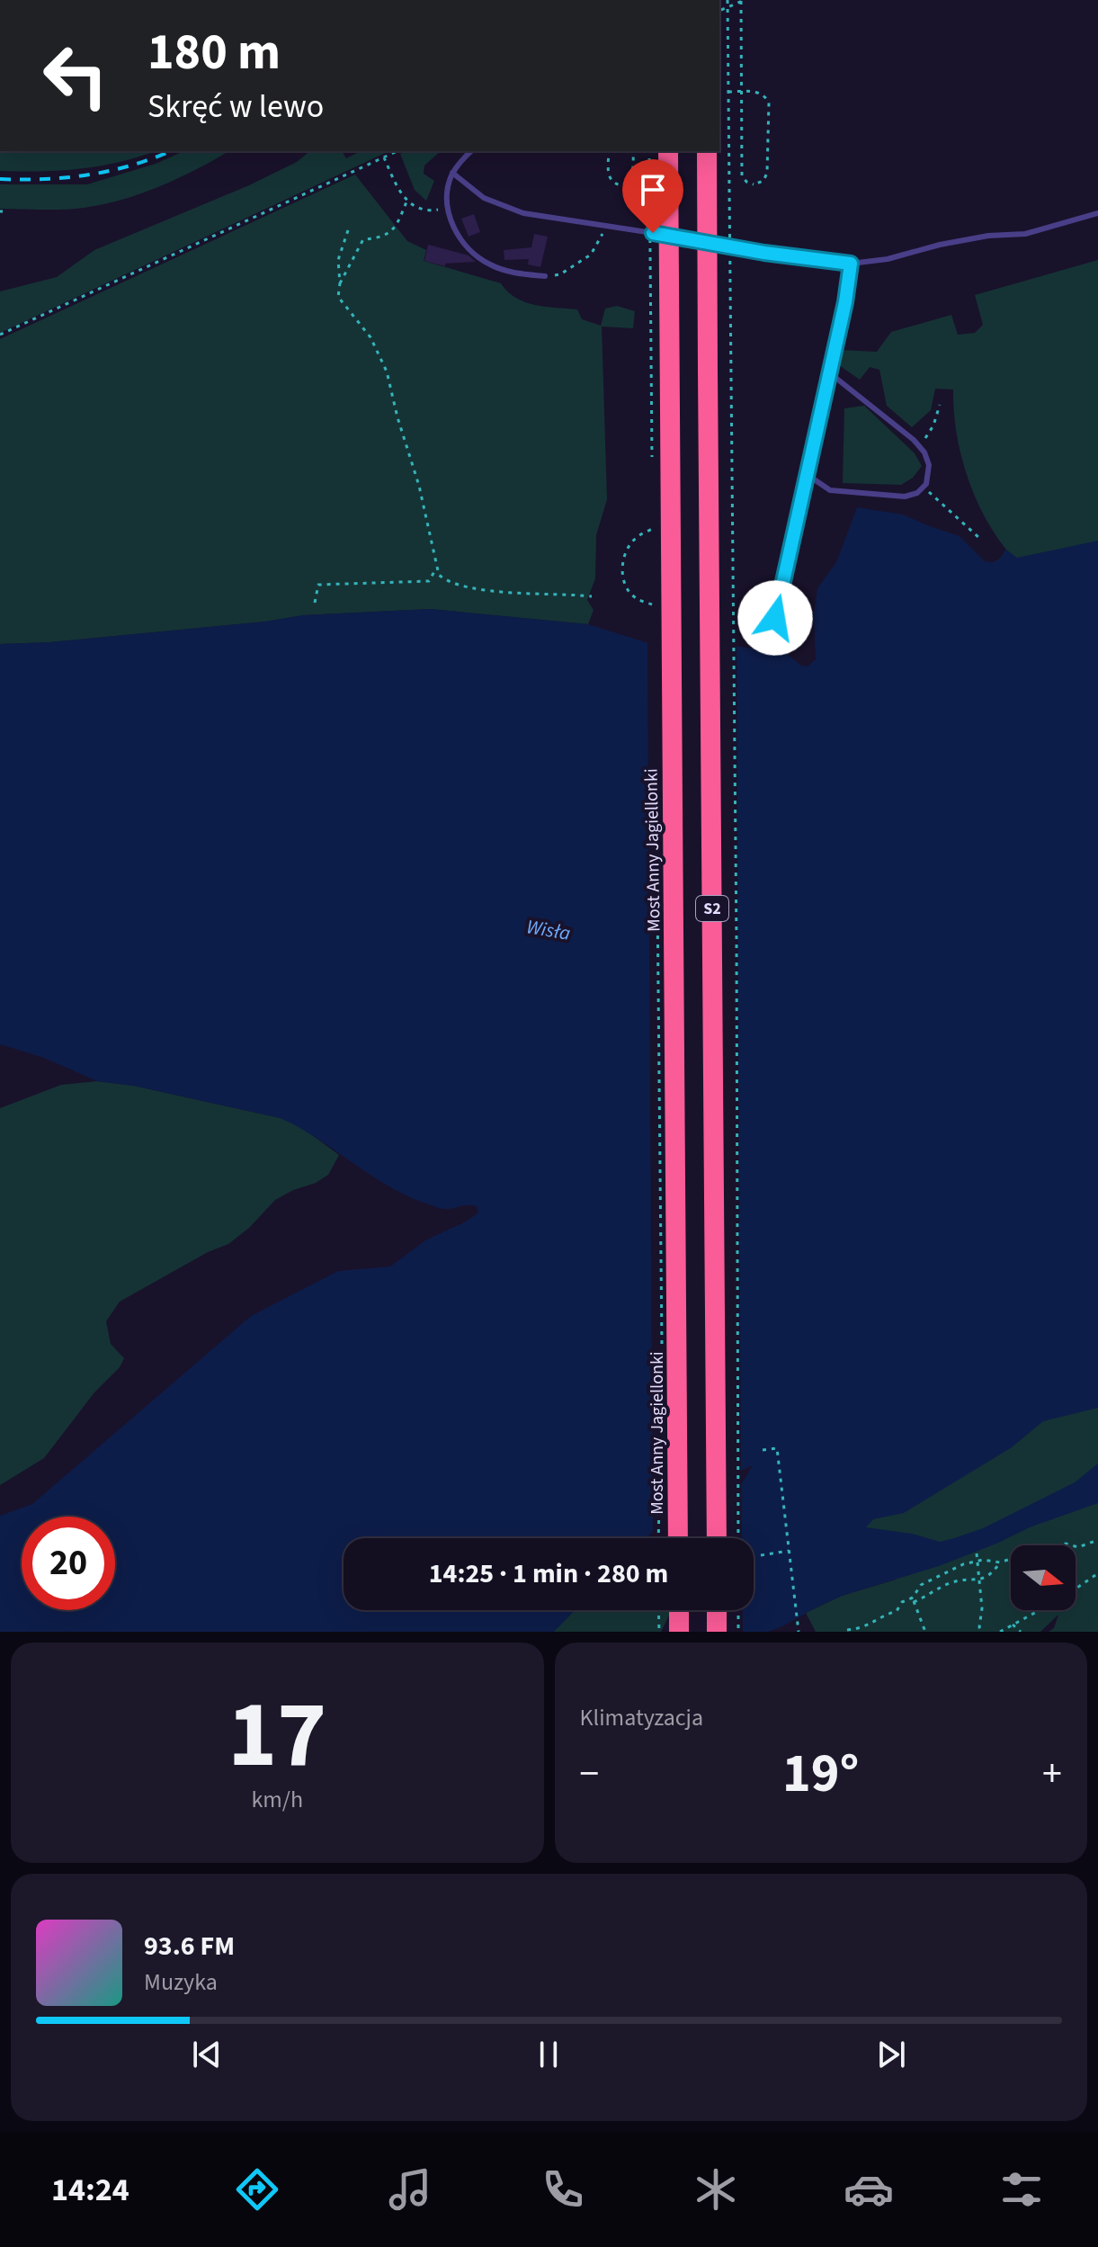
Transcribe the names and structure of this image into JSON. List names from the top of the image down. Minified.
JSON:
{"streets":{"highway":["Most Anny Jagiellonki","S2"]},"water":["Wisła"],"north":"right","page":{"turn":["180 m","Skręć w lewo"],"limit":"20","trip":"14:25 · 1 min · 280 m","tile":[["17","km/h"],"Klimatyzacja"],"heat":["−","19°","+"],"song":["93.6 FM","Muzyka"],"tabs":"14:24"}}
